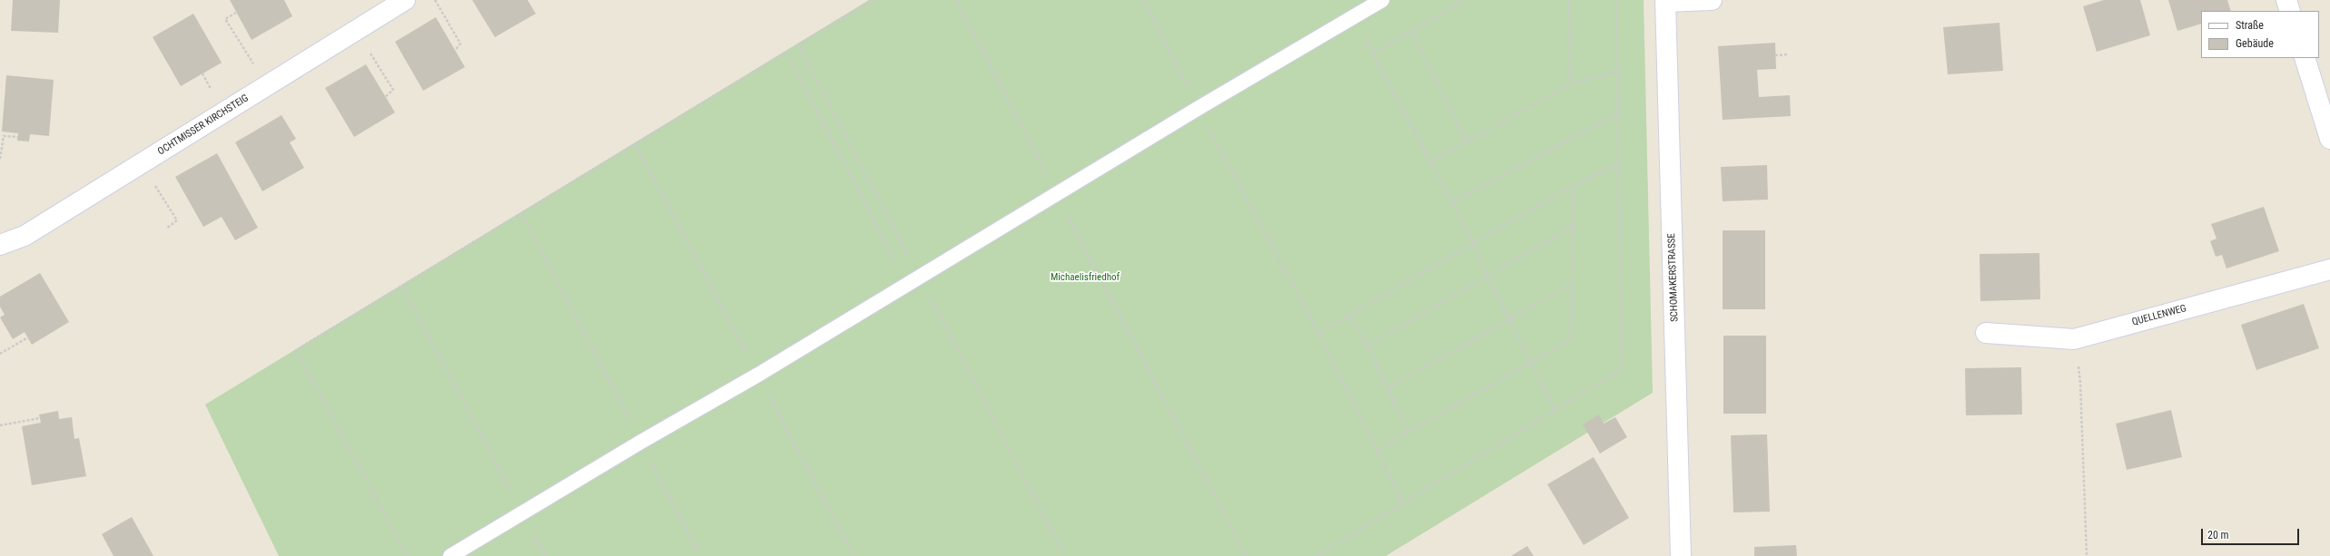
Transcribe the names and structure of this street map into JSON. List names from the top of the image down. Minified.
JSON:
{"streets":{"street":["OCHTMISSER KIRCHSTEIG","SCHOMAKERSTRASSE","QUELLENWEG"]},"parks":["Michaelisfriedhof"],"legend":["Straße","Gebäude"],"scale_bar":"20 m"}
